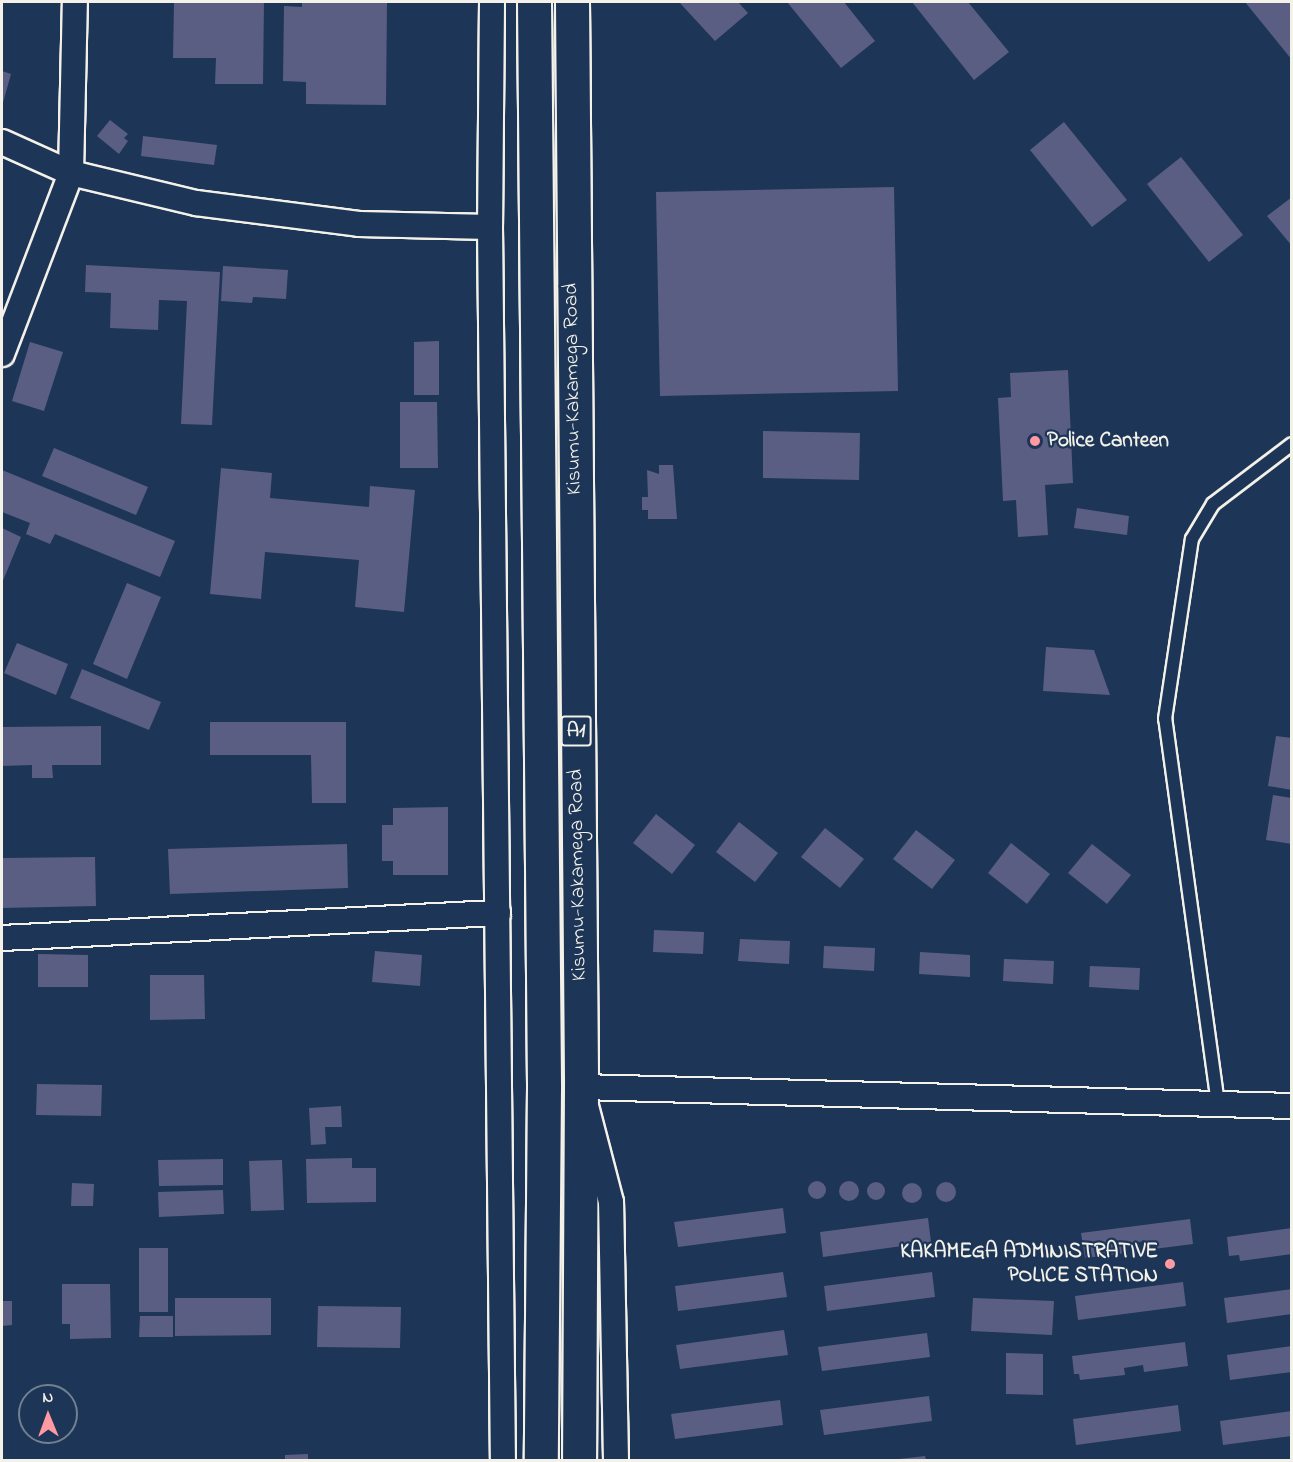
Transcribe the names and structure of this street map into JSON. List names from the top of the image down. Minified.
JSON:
{"streets":{"highway":["Kisumu-Kakamega Road","A1"]},"places":["Police Canteen","KAKAMEGA ADMINISTRATIVE POLICE STATION"],"north":"top"}
